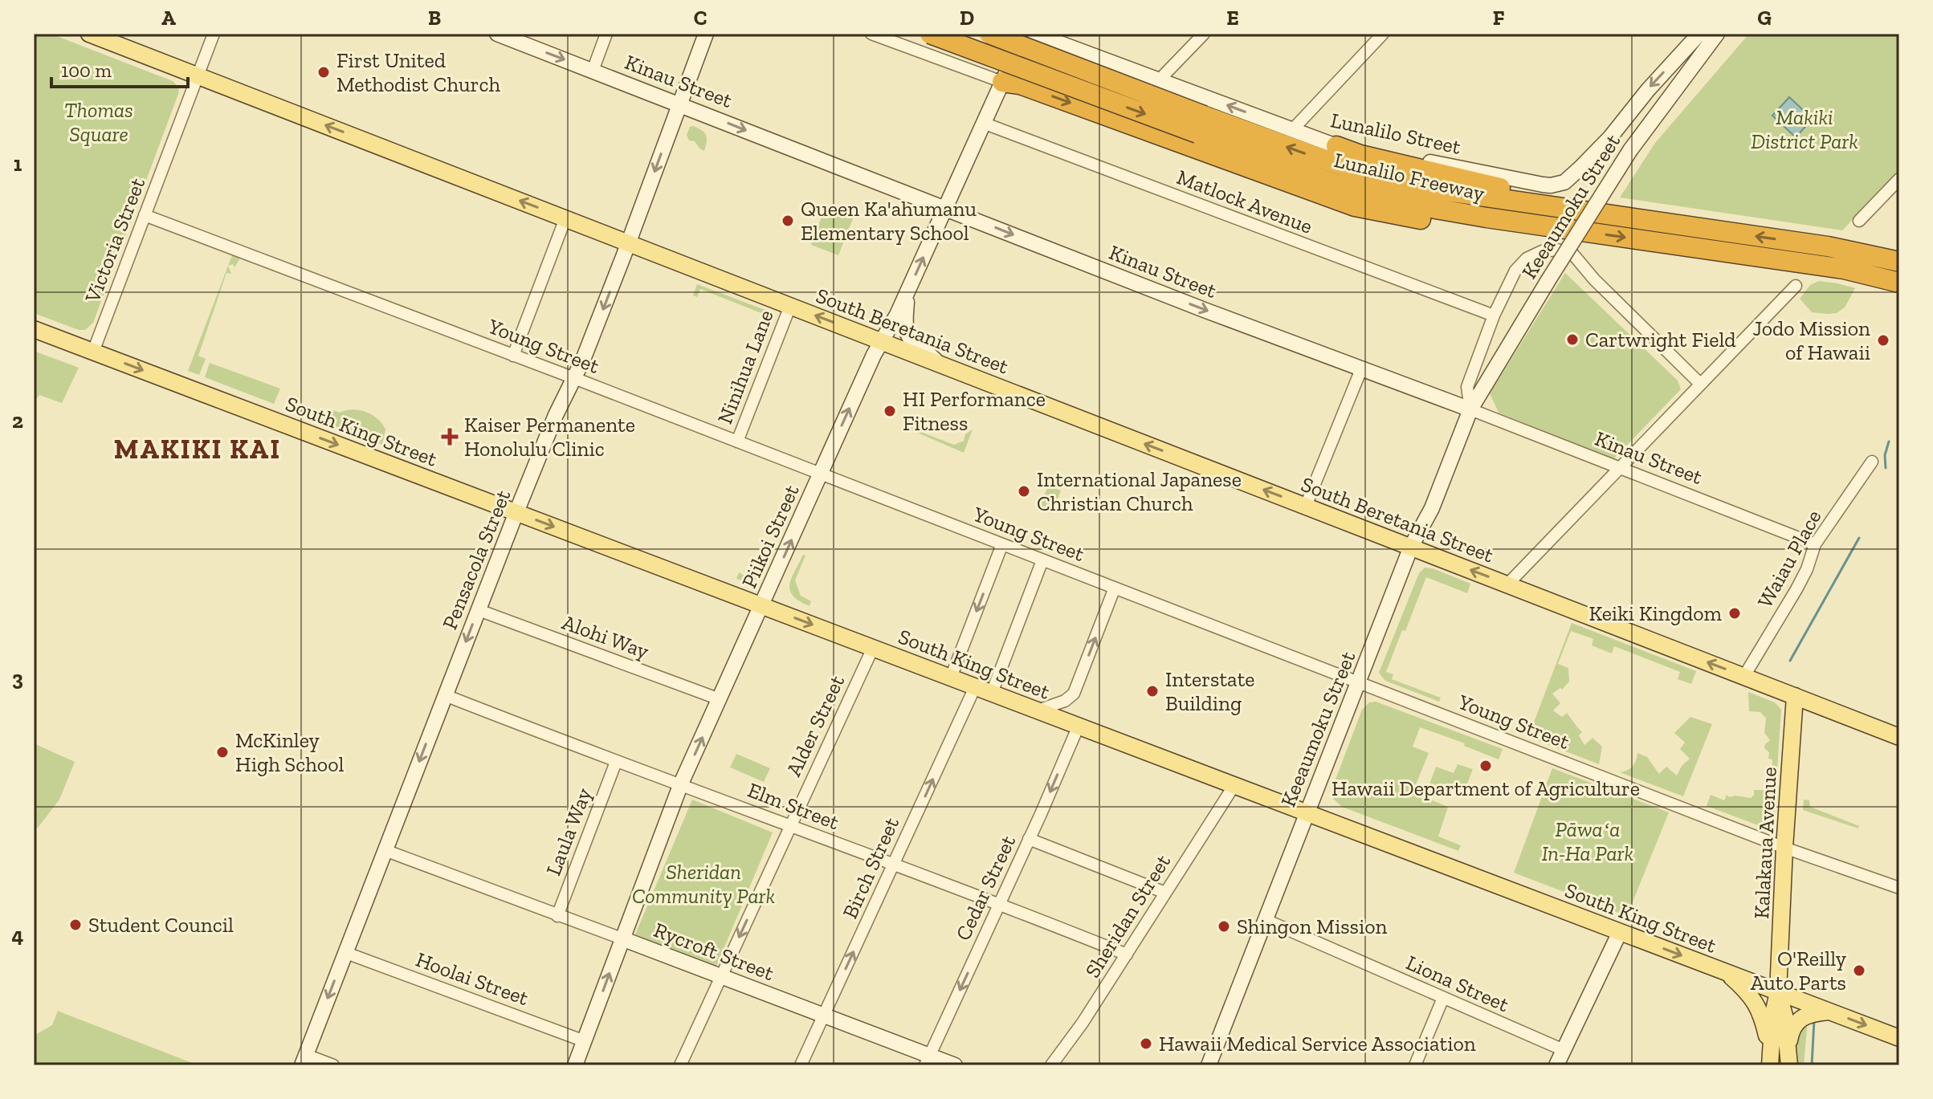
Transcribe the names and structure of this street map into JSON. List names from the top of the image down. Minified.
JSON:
{"streets":{"highway":["Lunalilo Freeway"],"main road":["Kinau Street","Lunalilo Street","Keeaumoku Street","South Beretania Street","South King Street","Piikoi Street","Pensacola Street","Kalakaua Avenue","Rycroft Street"],"street":["Matlock Avenue","Victoria Street","Young Street","Ninihua Lane","Waiau Place","Alohi Way","Alder Street","Elm Street","Laula Way","Birch Street","Cedar Street","Sheridan Street","Hoolai Street","Liona Street"]},"crossings":[["Kinau Street","Keeaumoku Street"],["Kinau Street","Piikoi Street"],["Kinau Street","Waiau Place"],["Kinau Street","Pensacola Street"],["Matlock Avenue","Keeaumoku Street"],["Matlock Avenue","Piikoi Street"],["Keeaumoku Street","South Beretania Street"],["Keeaumoku Street","Young Street"],["Keeaumoku Street","South King Street"],["Keeaumoku Street","Liona Street"],["Victoria Street","South Beretania Street"],["Victoria Street","Young Street"],["Victoria Street","South King Street"],["South Beretania Street","Ninihua Lane"],["South Beretania Street","Piikoi Street"],["South Beretania Street","Waiau Place"],["South Beretania Street","Pensacola Street"],["South Beretania Street","Kalakaua Avenue"],["Young Street","Ninihua Lane"],["Young Street","Piikoi Street"],["Young Street","Pensacola Street"],["Young Street","Kalakaua Avenue"],["South King Street","Piikoi Street"],["South King Street","Pensacola Street"],["South King Street","Alder Street"],["South King Street","Kalakaua Avenue"],["South King Street","Birch Street"],["South King Street","Cedar Street"],["South King Street","Sheridan Street"],["Piikoi Street","Alohi Way"],["Piikoi Street","Elm Street"],["Piikoi Street","Rycroft Street"],["Piikoi Street","Hoolai Street"],["Pensacola Street","Alohi Way"],["Pensacola Street","Elm Street"],["Pensacola Street","Rycroft Street"],["Pensacola Street","Hoolai Street"],["Alder Street","Elm Street"],["Alder Street","Rycroft Street"],["Elm Street","Laula Way"],["Elm Street","Birch Street"],["Elm Street","Cedar Street"],["Elm Street","Sheridan Street"],["Laula Way","Rycroft Street"],["Birch Street","Rycroft Street"],["Cedar Street","Rycroft Street"]],"one_way":["Kinau Street","Lunalilo Street","South Beretania Street","South King Street","Piikoi Street","Pensacola Street","Alder Street","Birch Street","Cedar Street"],"districts":["MAKIKI KAI"],"parks":["Thomas Square","Makiki District Park","Pāwaʻa In-Ha Park","Sheridan Community Park"],"places":{"other":["First United Methodist Church","Queen Ka'ahumanu Elementary School","Cartwright Field","Jodo Mission of Hawaii","HI Performance Fitness","International Japanese Christian Church","Keiki Kingdom","Interstate Building","McKinley High School","Hawaii Department of Agriculture","Student Council","Shingon Mission","O'Reilly Auto Parts","Hawaii Medical Service Association"],"health":["Kaiser Permanente Honolulu Clinic"]},"scale_bar":"100 m","grid":{"columns":["A","B","C","D","E","F","G"],"rows":["1","2","3","4"]}}
